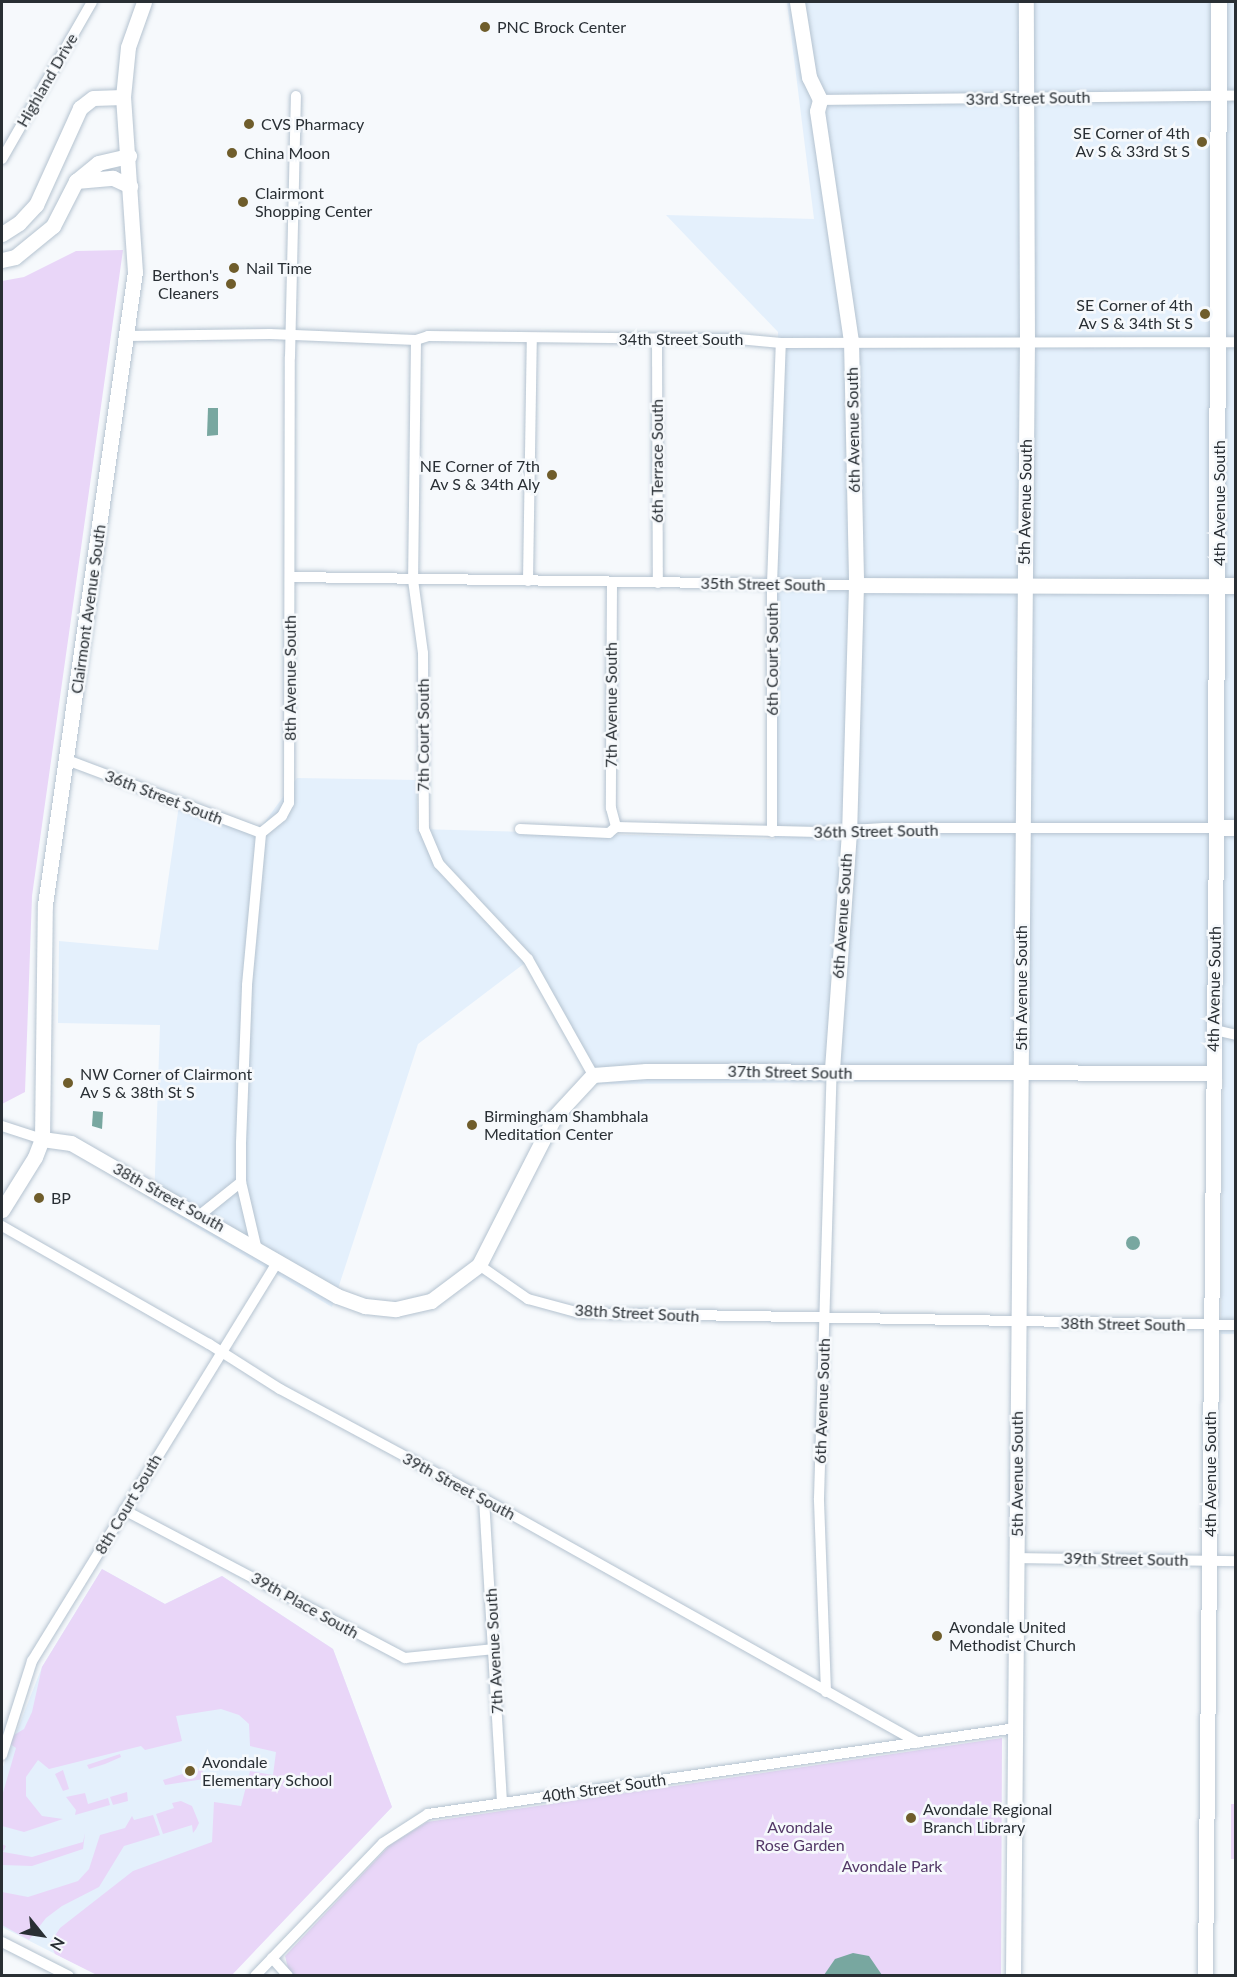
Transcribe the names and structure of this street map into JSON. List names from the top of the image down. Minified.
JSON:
{"streets":{"main road":["4th Avenue South","36th Street South"],"street":["Highland Drive","33rd Street South","34th Street South","6th Avenue South","6th Terrace South","5th Avenue South","35th Street South","Clairmont Avenue South","6th Court South","8th Avenue South","7th Avenue South","7th Court South","37th Street South","38th Street South","39th Street South","8th Court South","39th Place South","40th Street South"]},"crossings":[["33rd Street South","6th Avenue South"],["33rd Street South","5th Avenue South"],["33rd Street South","4th Avenue South"],["34th Street South","6th Avenue South"],["34th Street South","6th Terrace South"],["34th Street South","5th Avenue South"],["34th Street South","4th Avenue South"],["34th Street South","Clairmont Avenue South"],["34th Street South","6th Court South"],["34th Street South","8th Avenue South"],["34th Street South","7th Court South"],["6th Avenue South","35th Street South"],["6th Avenue South","36th Street South"],["6th Avenue South","37th Street South"],["6th Avenue South","38th Street South"],["6th Avenue South","39th Street South"],["6th Terrace South","35th Street South"],["5th Avenue South","35th Street South"],["5th Avenue South","36th Street South"],["5th Avenue South","37th Street South"],["5th Avenue South","38th Street South"],["5th Avenue South","39th Street South"],["5th Avenue South","40th Street South"],["4th Avenue South","35th Street South"],["4th Avenue South","36th Street South"],["4th Avenue South","37th Street South"],["4th Avenue South","38th Street South"],["4th Avenue South","39th Street South"],["35th Street South","6th Court South"],["35th Street South","8th Avenue South"],["35th Street South","7th Avenue South"],["35th Street South","7th Court South"],["Clairmont Avenue South","36th Street South"],["Clairmont Avenue South","38th Street South"],["6th Court South","36th Street South"],["8th Avenue South","36th Street South"],["7th Avenue South","36th Street South"],["7th Avenue South","39th Street South"],["7th Avenue South","39th Place South"],["7th Avenue South","40th Street South"],["7th Court South","37th Street South"],["38th Street South","8th Court South"],["39th Street South","8th Court South"],["39th Street South","40th Street South"],["8th Court South","39th Place South"]],"parks":["Avondale Rose Garden","Avondale Park"],"places":["PNC Brock Center","CVS Pharmacy","SE Corner of 4th Av S & 33rd St S","China Moon","Clairmont Shopping Center","Nail Time","Berthon's Cleaners","SE Corner of 4th Av S & 34th St S","NE Corner of 7th Av S & 34th Aly","NW Corner of Clairmont Av S & 38th St S","Birmingham Shambhala Meditation Center","BP","Avondale United Methodist Church","Avondale Elementary School","Avondale Regional Branch Library"],"north":"bottom right"}
